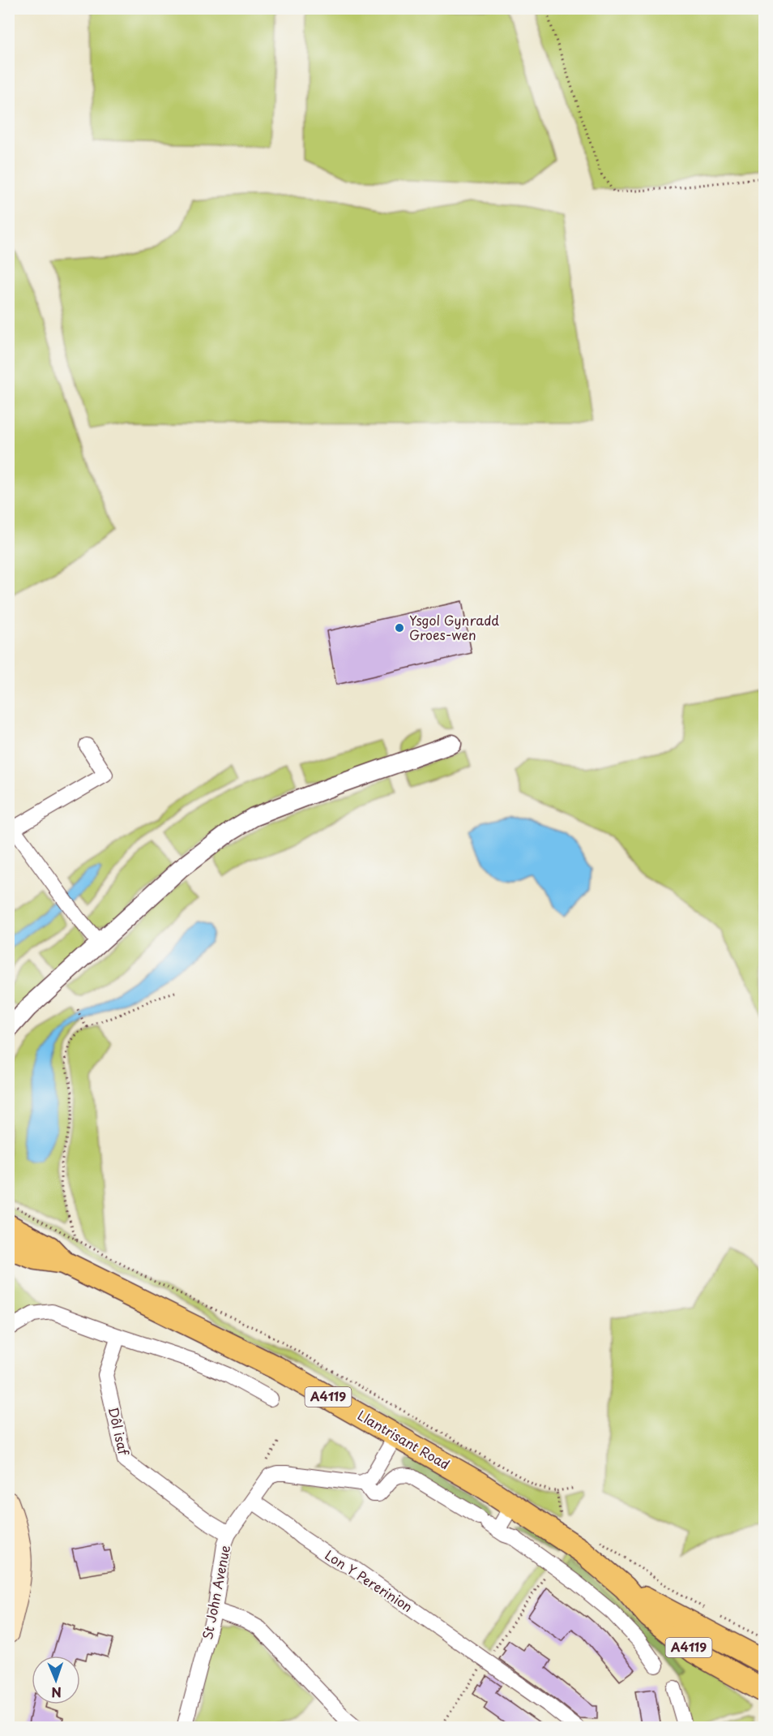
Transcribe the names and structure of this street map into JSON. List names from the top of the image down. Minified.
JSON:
{"streets":{"main road":["A4119","Llantrisant Road"],"street":["Dôl isaf","Lon Y Pererinion","St John Avenue"]},"crossings":[["Dôl isaf","St John Avenue"],["Lon Y Pererinion","St John Avenue"]],"places":["Ysgol Gynradd Groes-wen"],"north":"bottom"}
